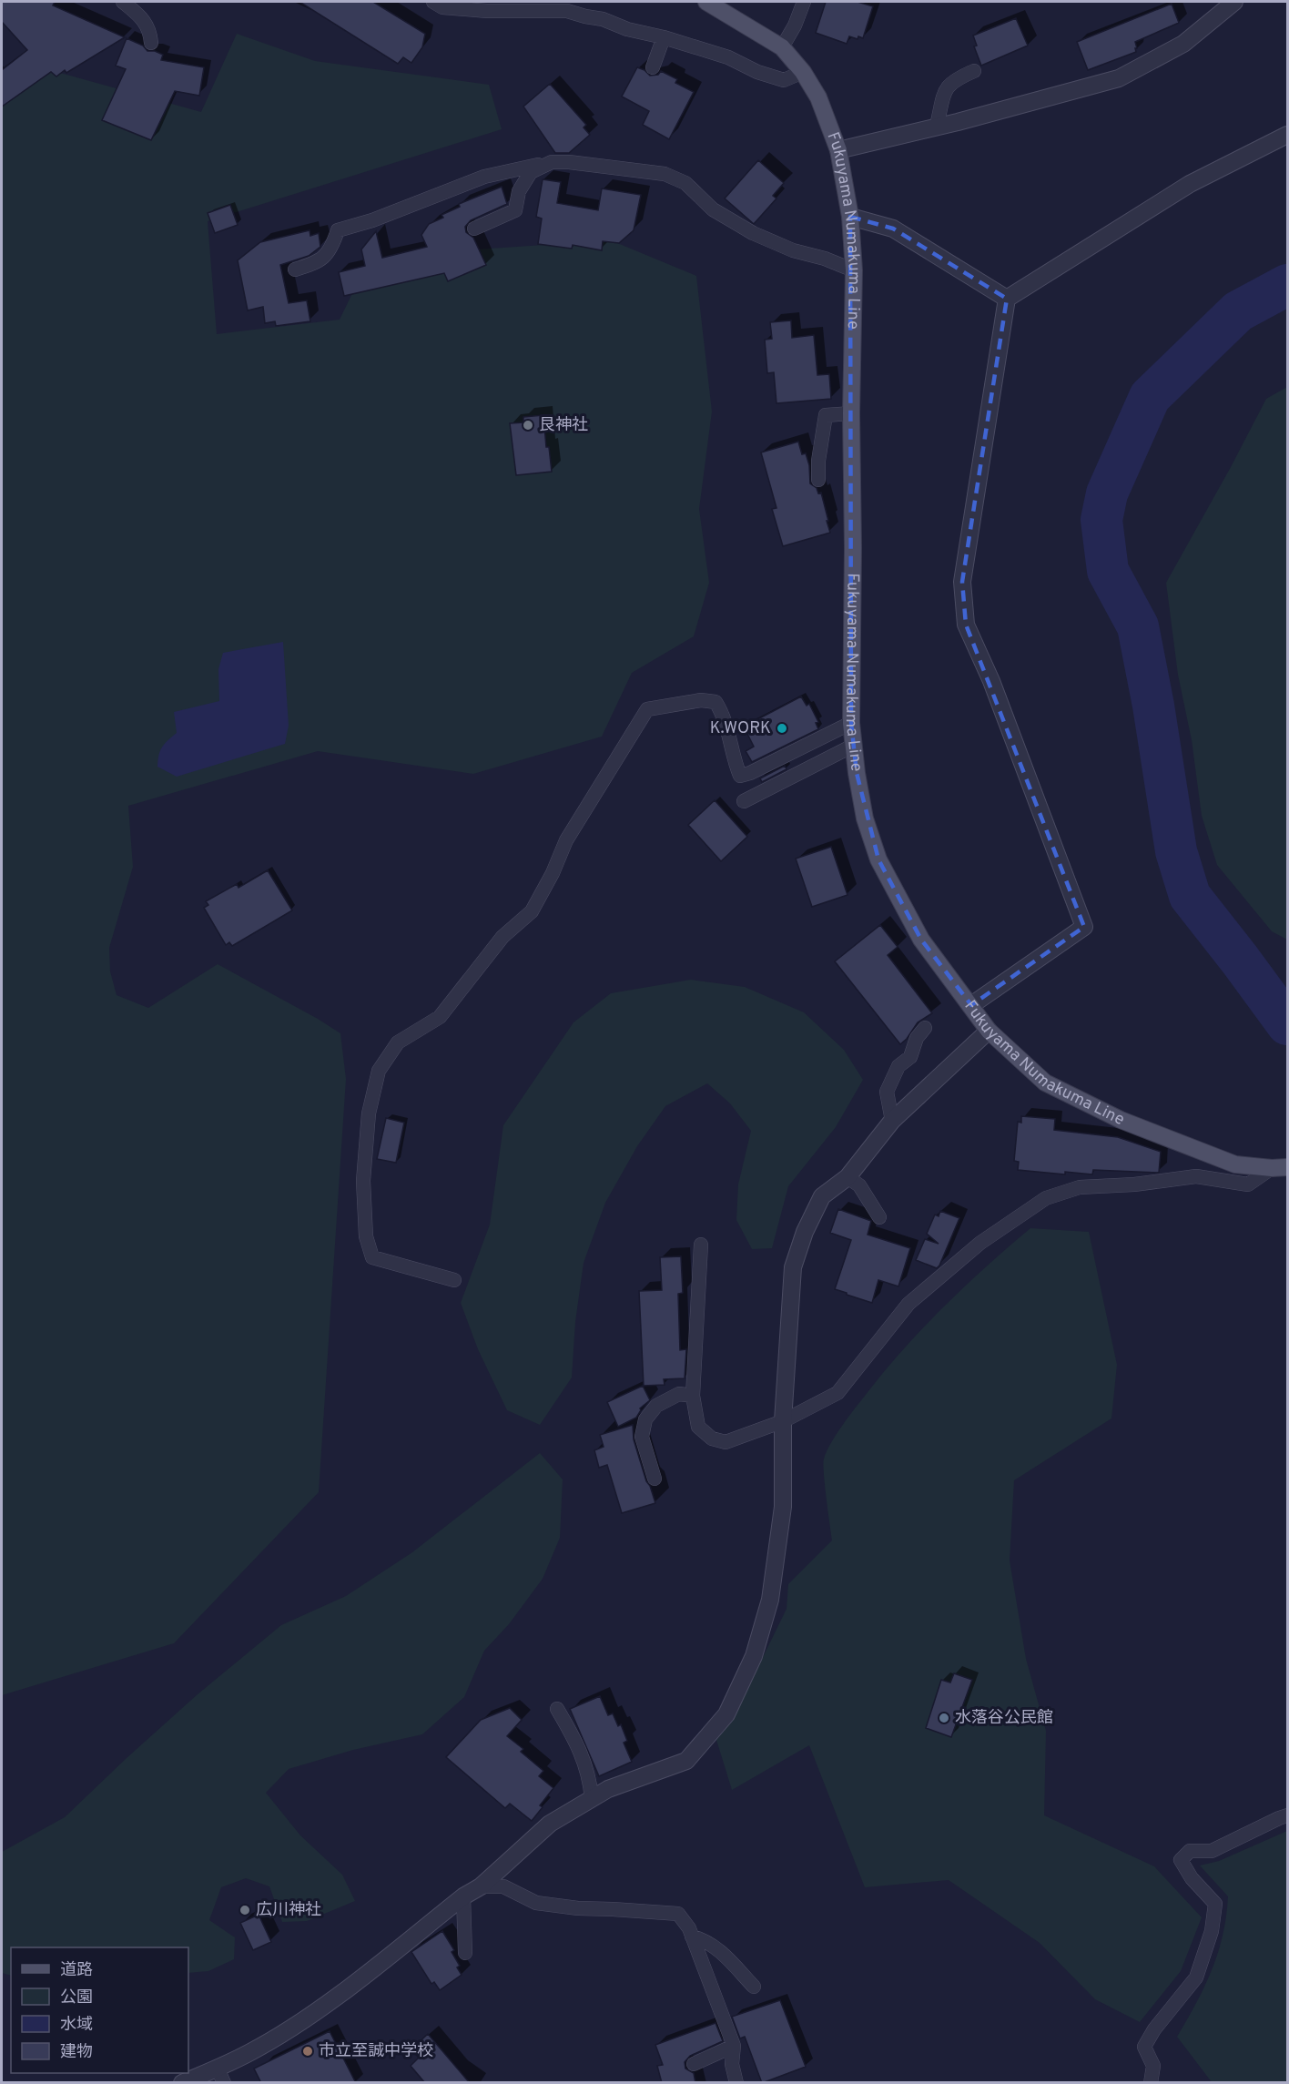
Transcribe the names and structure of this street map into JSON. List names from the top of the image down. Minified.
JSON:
{"streets":{"main road":["Fukuyama Numakuma Line"]},"places":["艮神社","K.WORK","水落谷公民館","広川神社","市立至誠中学校"],"legend":["道路","公園","水域","建物"]}
